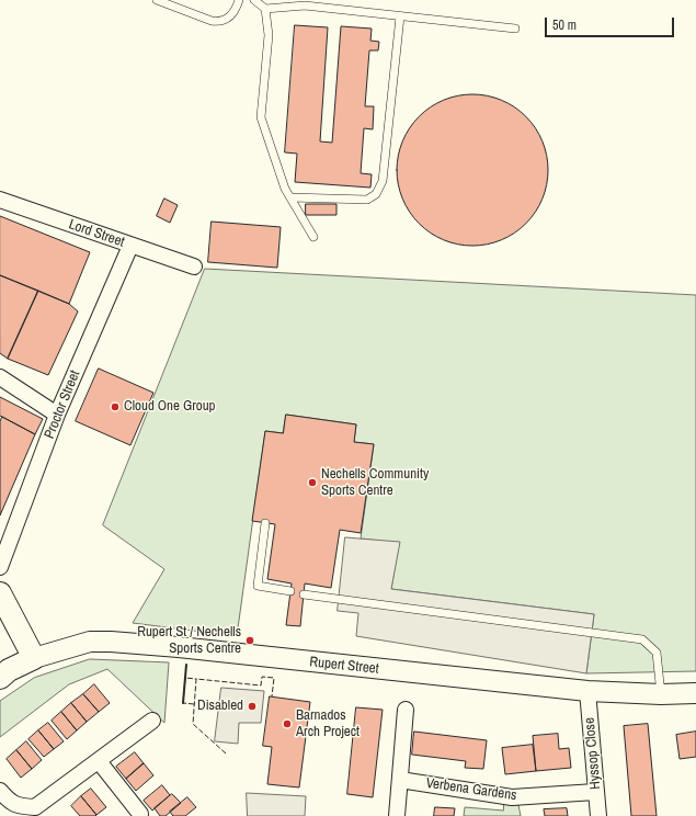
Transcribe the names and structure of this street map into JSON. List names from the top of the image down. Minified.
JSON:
{"streets":{"main road":["Rupert Street"],"street":["Lord Street","Proctor Street","Hyssop Close","Verbena Gardens"]},"crossings":[["Lord Street","Proctor Street"],["Rupert Street","Hyssop Close"],["Hyssop Close","Verbena Gardens"]],"places":["Cloud One Group","Nechells Community Sports Centre","Rupert St / Nechells Sports Centre","Disabled","Barnados Arch Project"],"scale_bar":"50 m"}
